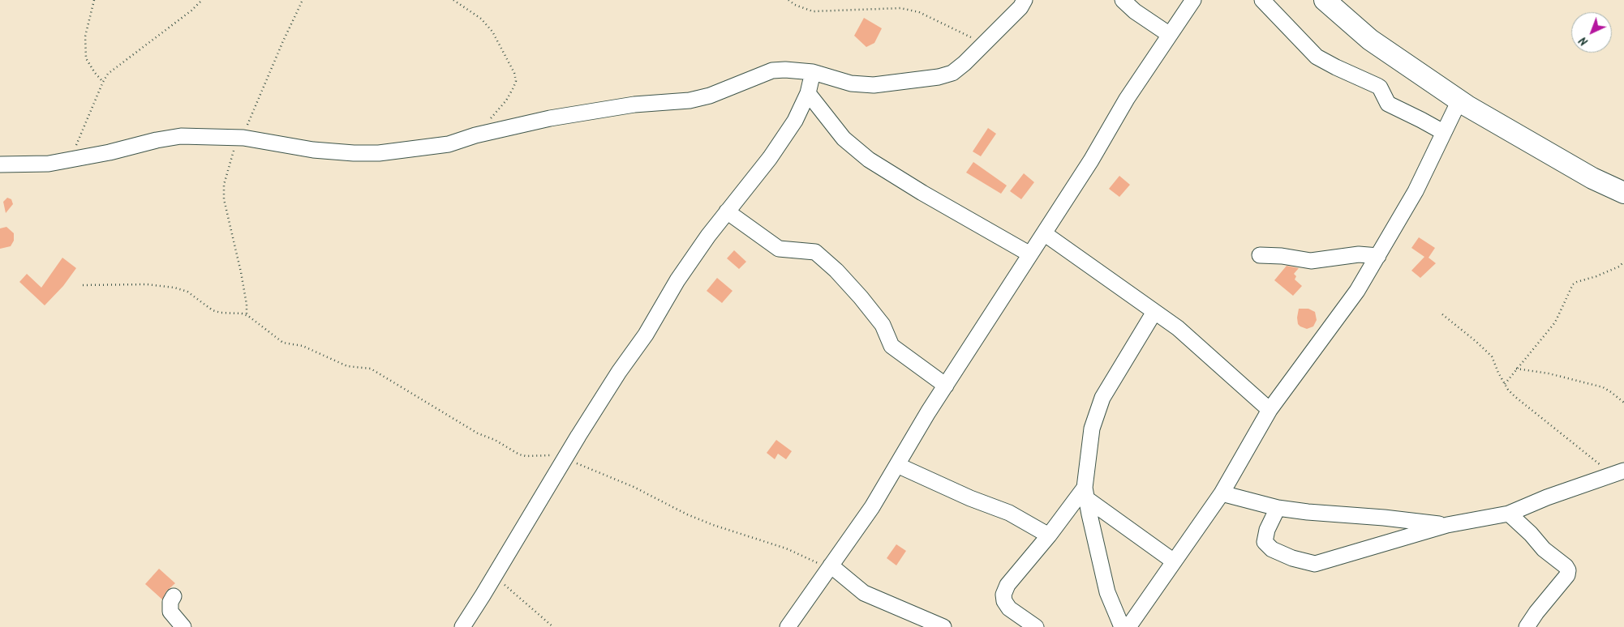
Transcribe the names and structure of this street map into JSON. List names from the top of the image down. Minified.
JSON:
{"north":"bottom left"}
